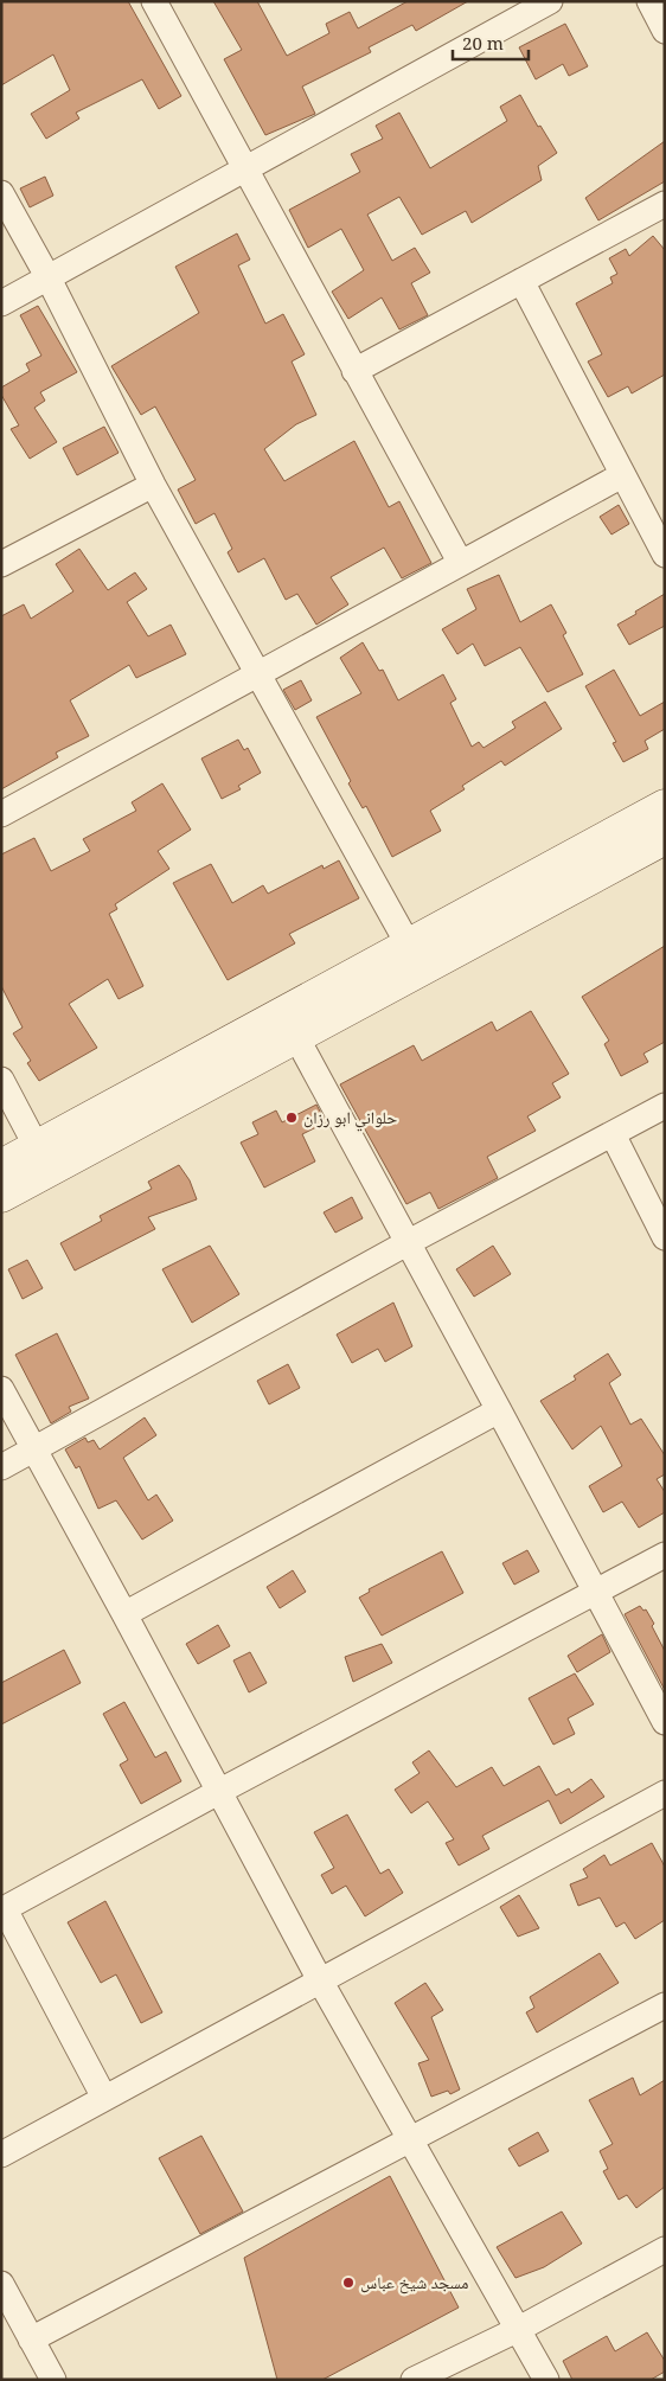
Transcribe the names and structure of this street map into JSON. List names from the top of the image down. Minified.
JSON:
{"places":["حلواني ابو رزان","مسجد شيخ عباس"],"scale_bar":"20 m"}
